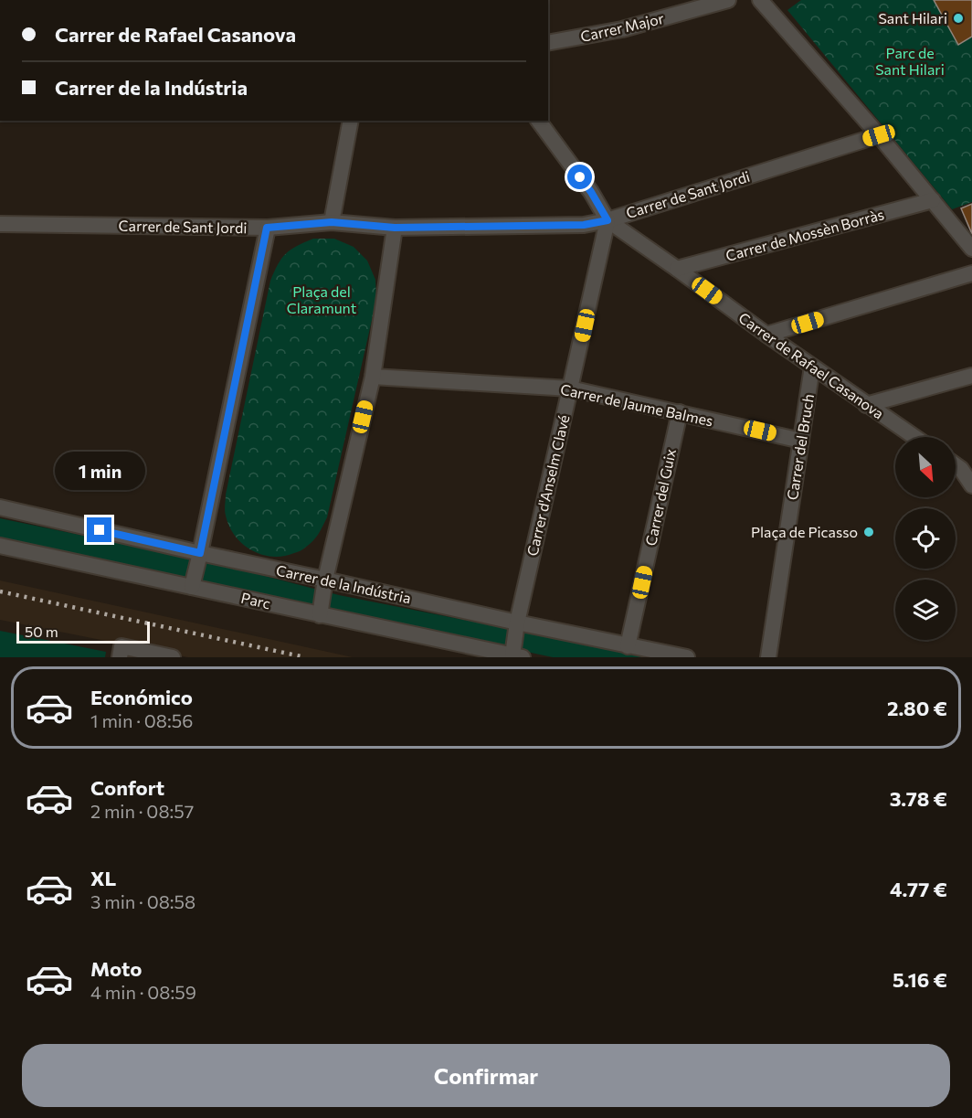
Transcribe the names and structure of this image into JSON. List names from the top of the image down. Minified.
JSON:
{"streets":{"street":["Carrer Major","Carrer de Sant Jordi","Carrer de Mossèn Borràs","Carrer de Rafael Casanova","Carrer de Jaume Balmes","Carrer del Bruch","Carrer d'Anselm Clavé","Carrer del Guix","Carrer de la Indústria","Parc"]},"crossings":[["Carrer de Sant Jordi","Carrer de Rafael Casanova"],["Carrer de Sant Jordi","Carrer d'Anselm Clavé"],["Carrer de Mossèn Borràs","Carrer de Rafael Casanova"],["Carrer de Rafael Casanova","Carrer del Bruch"],["Carrer de Rafael Casanova","Carrer d'Anselm Clavé"],["Carrer de Jaume Balmes","Carrer del Bruch"],["Carrer de Jaume Balmes","Carrer d'Anselm Clavé"],["Carrer de Jaume Balmes","Carrer del Guix"],["Carrer d'Anselm Clavé","Carrer de la Indústria"],["Carrer del Guix","Carrer de la Indústria"]],"parks":["Parc de Sant Hilari","Plaça del Claramunt"],"places":["Sant Hilari","Plaça de Picasso"],"scale_bar":"50 m","north":"bottom right","page":{"banner":["Carrer de Rafael Casanova","Carrer de la Indústria"],"bubble":"1 min","scale":"50 m","list":[{"name":"Económico","note":"1 min · 08:56","value":"2.80 €"},{"name":"Confort","note":"2 min · 08:57","value":"3.78 €"},{"name":"XL","note":"3 min · 08:58","value":"4.77 €"},{"name":"Moto","note":"4 min · 08:59","value":"5.16 €"}],"buttons":"Confirmar"}}
